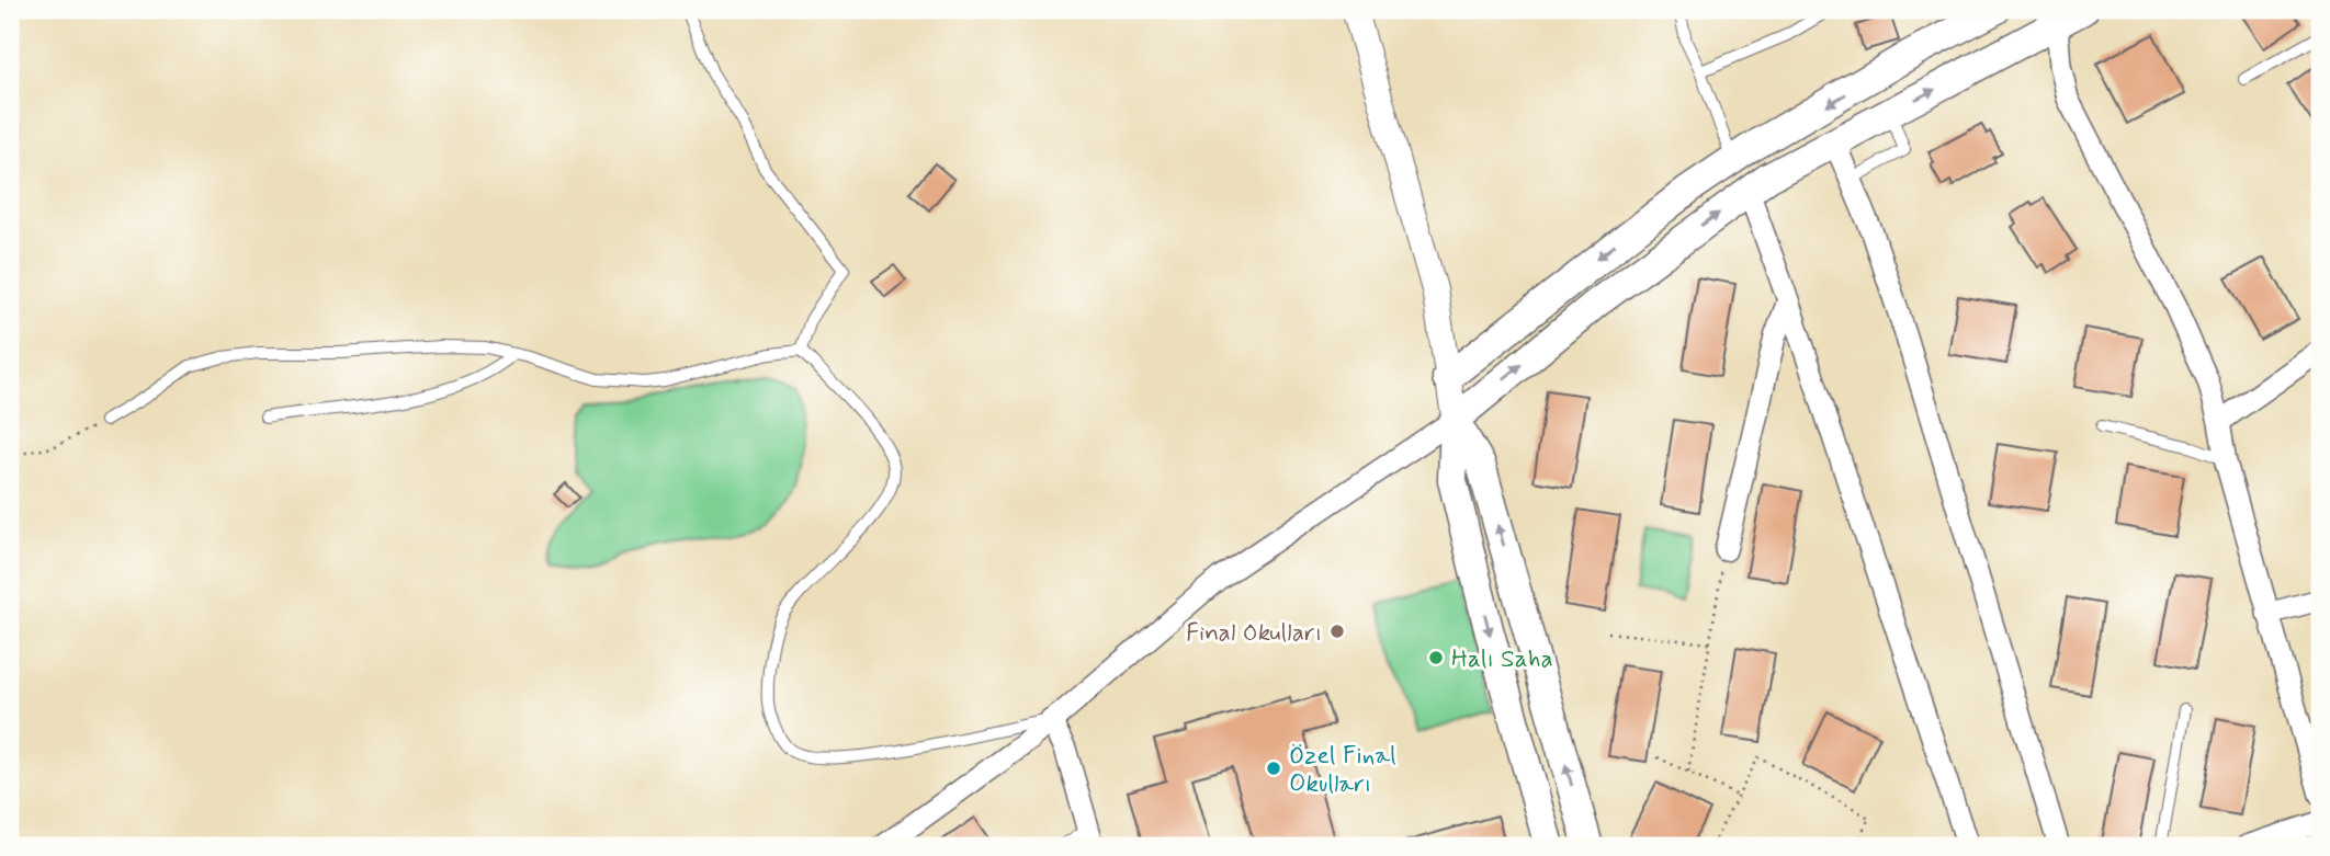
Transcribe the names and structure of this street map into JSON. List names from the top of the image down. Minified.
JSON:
{"places":["Final Okulları","Halı Saha","Özel Final Okulları"]}
